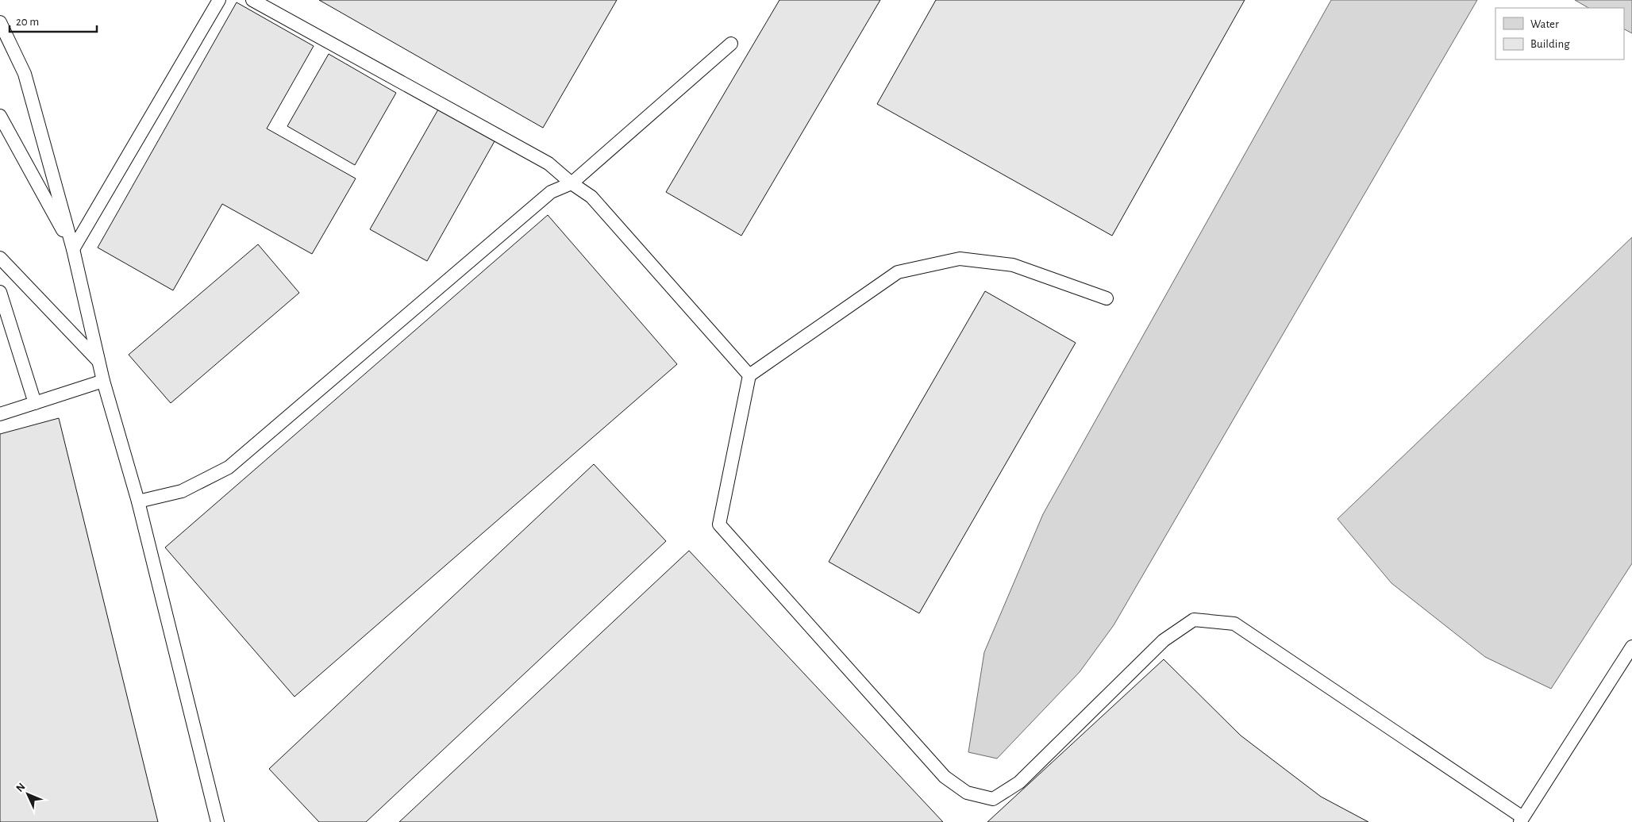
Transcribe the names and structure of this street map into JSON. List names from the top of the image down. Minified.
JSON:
{"legend":["Water","Building"],"scale_bar":"20 m","north":"top left"}
